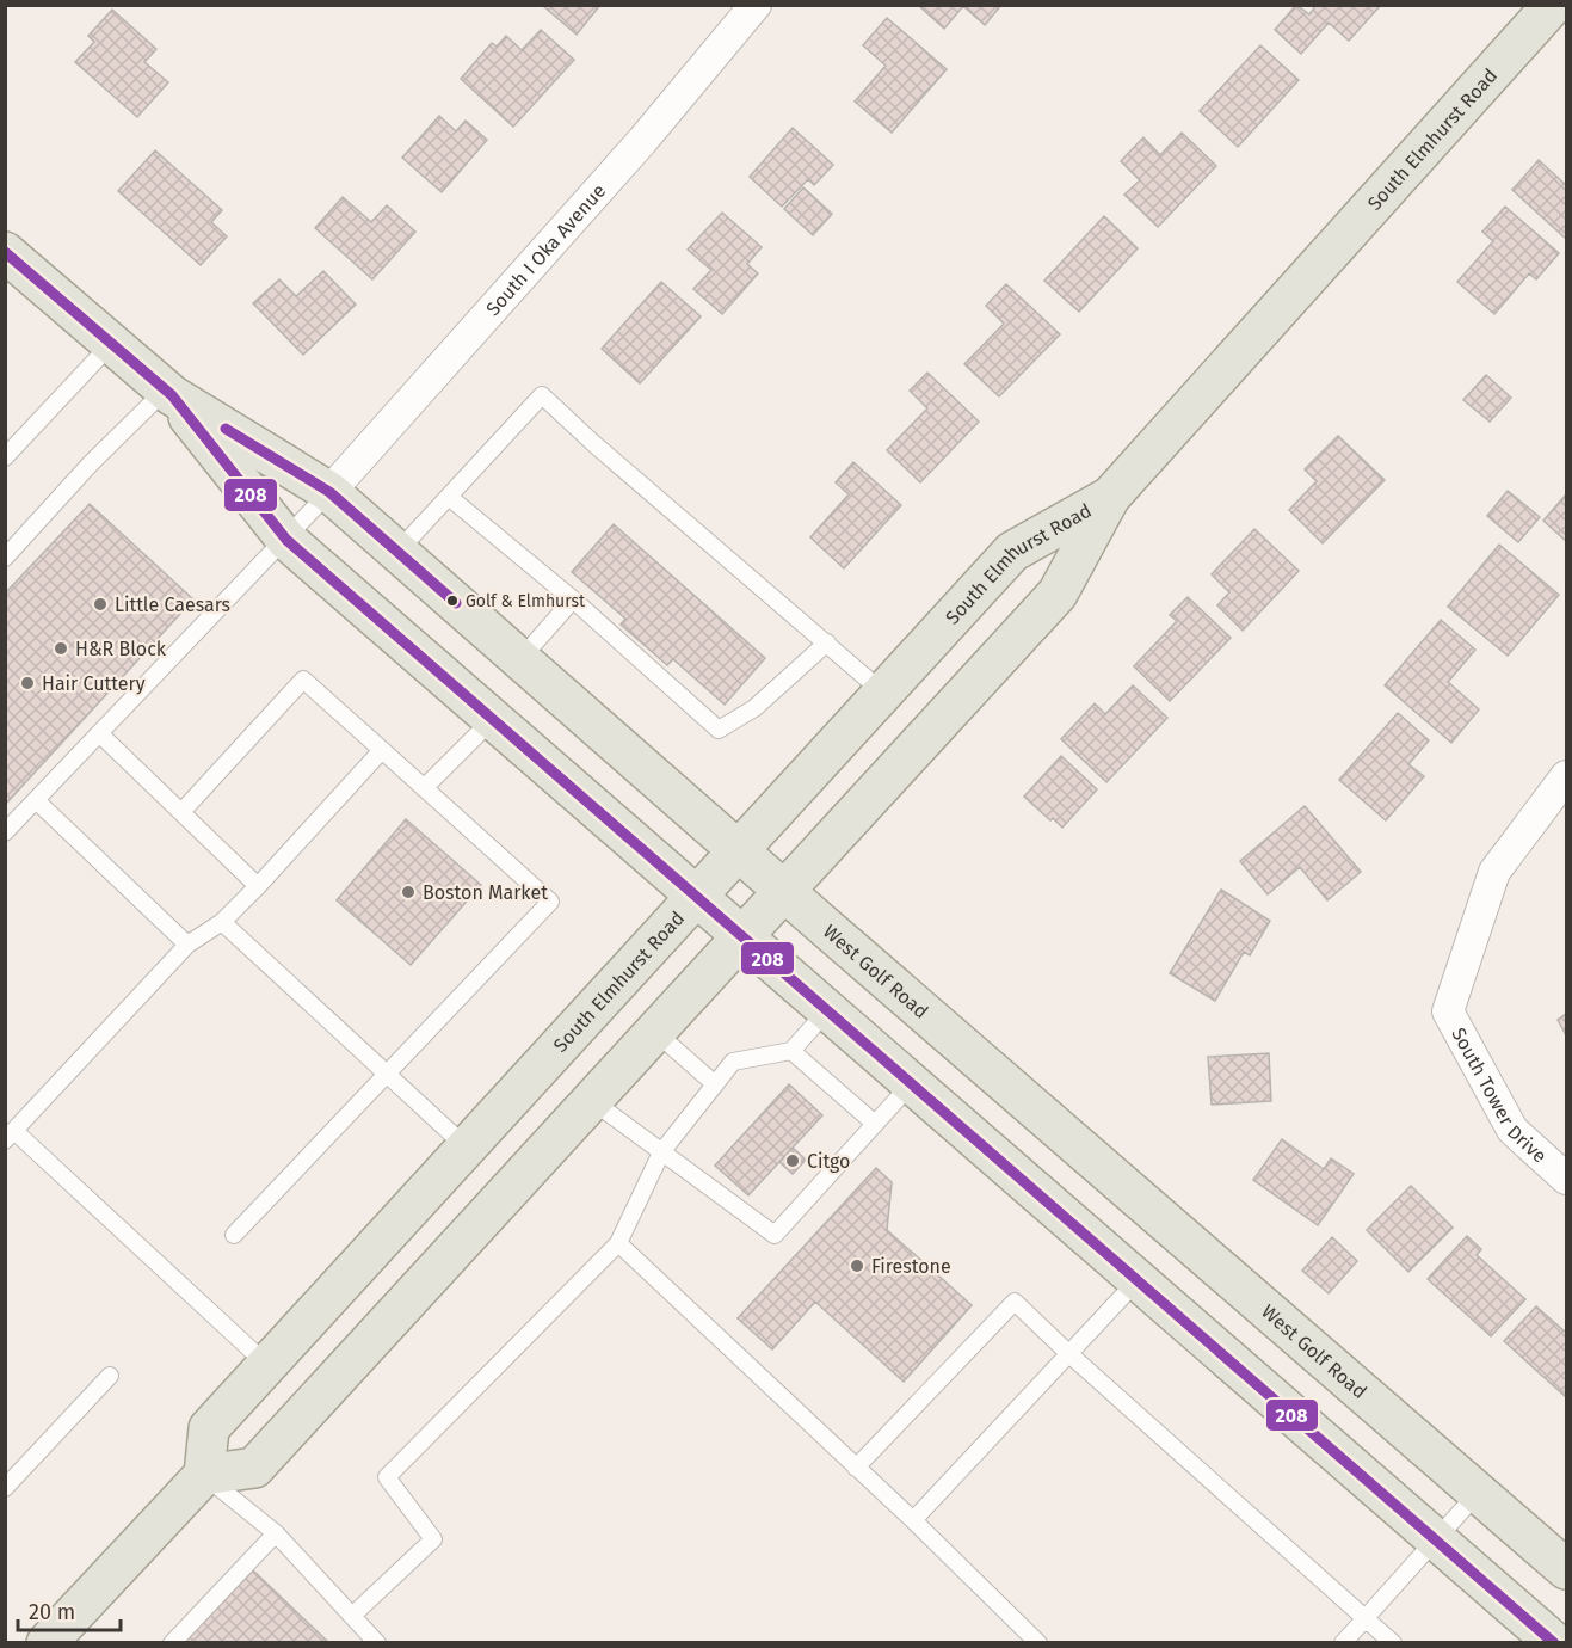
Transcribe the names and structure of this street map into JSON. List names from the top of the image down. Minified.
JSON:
{"streets":{"main road":["South Elmhurst Road","West Golf Road"],"street":["South I Oka Avenue","South Tower Drive"]},"crossings":[["South Elmhurst Road","West Golf Road"],["South I Oka Avenue","West Golf Road"]],"places":["Golf & Elmhurst","Little Caesars","H&R Block","Hair Cuttery","Boston Market","Citgo","Firestone"],"lines":["transit line 208"],"scale_bar":"20 m"}
